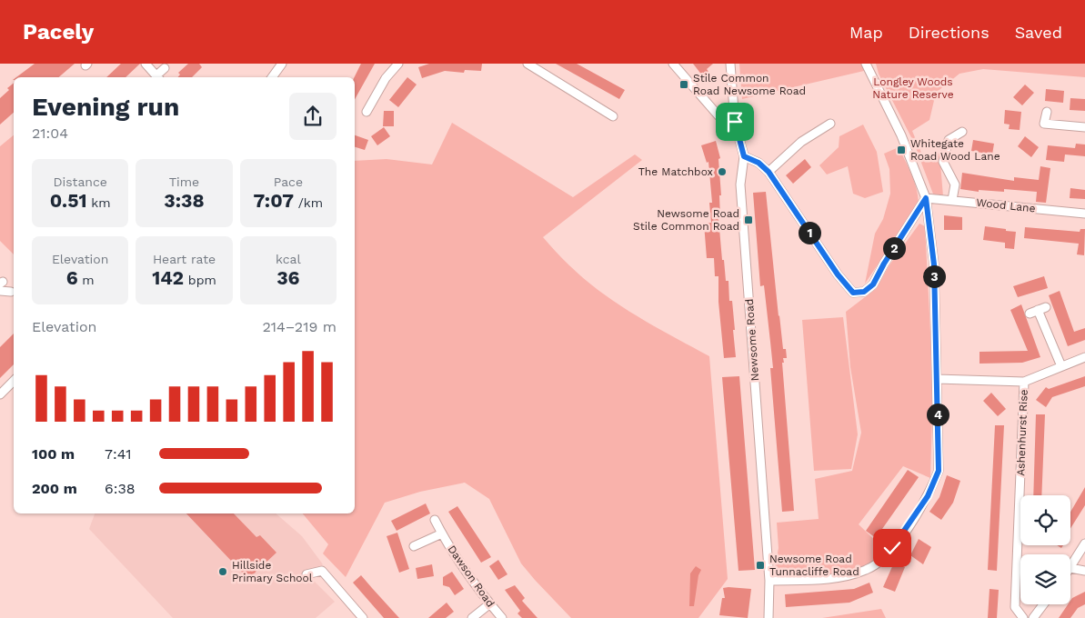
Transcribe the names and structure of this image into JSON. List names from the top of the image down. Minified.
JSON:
{"streets":{"street":["Wood Lane","Newsome Road","Ashenhurst Rise","Dawson Road"]},"parks":["Longley Woods Nature Reserve"],"places":{"transit":["Stile Common Road Newsome Road","Whitegate Road Wood Lane","Newsome Road Stile Common Road","Newsome Road Tunnacliffe Road"],"other":["The Matchbox","Hillside Primary School"]},"page":{"header":"Pacely","nav":["Map","Directions","Saved"],"heading":["Evening run","21:04"],"stats":[["Distance","0.51 km"],["Time","3:38"],["Pace","7:07 /km"],["Elevation","6 m"],["Heart rate","142 bpm"],["kcal","36"]],"pins":["1","2","3","4"],"chart":["Elevation","214–219 m"],"list":[{"name":"100 m","note":"7:41"},{"name":"200 m","note":"6:38"}]}}
